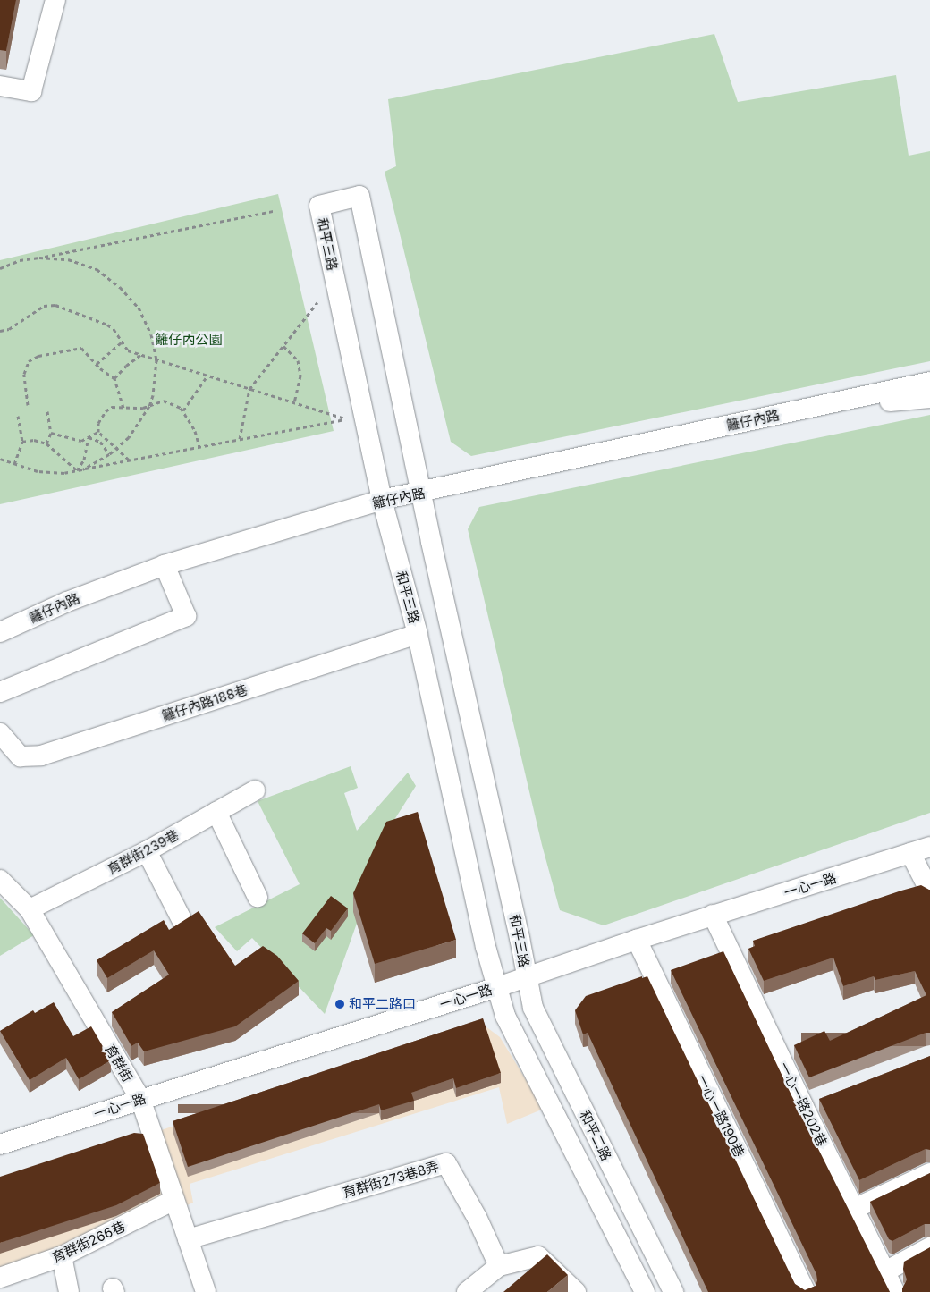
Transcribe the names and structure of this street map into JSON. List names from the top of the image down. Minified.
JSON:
{"streets":{"street":["和平三路","籬仔內路","籬仔內路188巷","育群街239巷","一心一路","育群街","一心一路202巷","一心一路190巷","和平二路","育群街273巷8弄","育群街266巷"]},"crossings":[["和平三路","籬仔內路"],["和平三路","籬仔內路188巷"],["和平三路","一心一路"],["和平三路","和平二路"],["育群街239巷","育群街"],["一心一路","育群街"],["一心一路","一心一路202巷"],["一心一路","一心一路190巷"],["一心一路","和平二路"],["育群街","育群街273巷8弄"],["育群街","育群街266巷"]],"parks":["籬仔內公園"],"places":["和平二路口"]}
